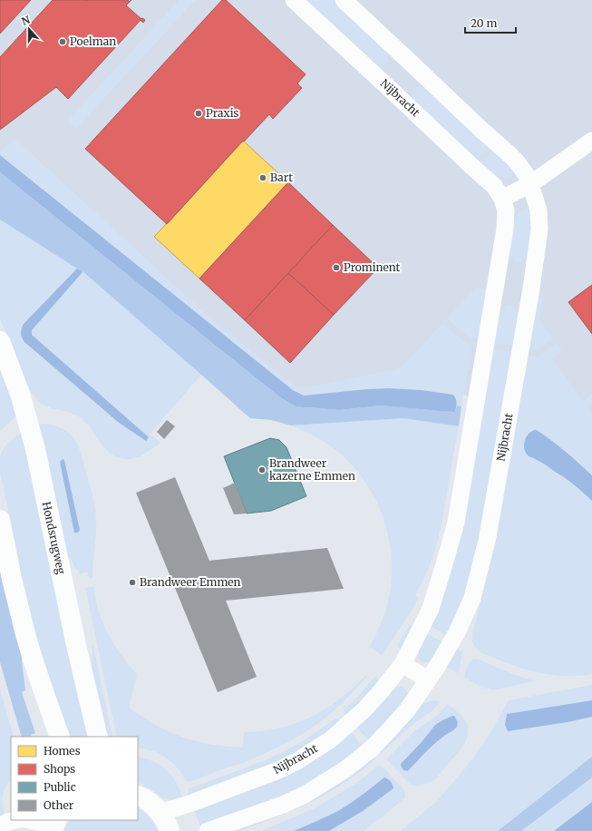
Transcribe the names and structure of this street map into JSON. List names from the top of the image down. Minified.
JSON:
{"streets":{"main road":["Hondsrugweg"],"street":["Nijbracht"]},"places":["Poelman","Praxis","Bart","Prominent","Brandweer kazerne Emmen","Brandweer Emmen"],"legend":["Homes","Shops","Public","Other"],"scale_bar":"20 m","north":"top"}
